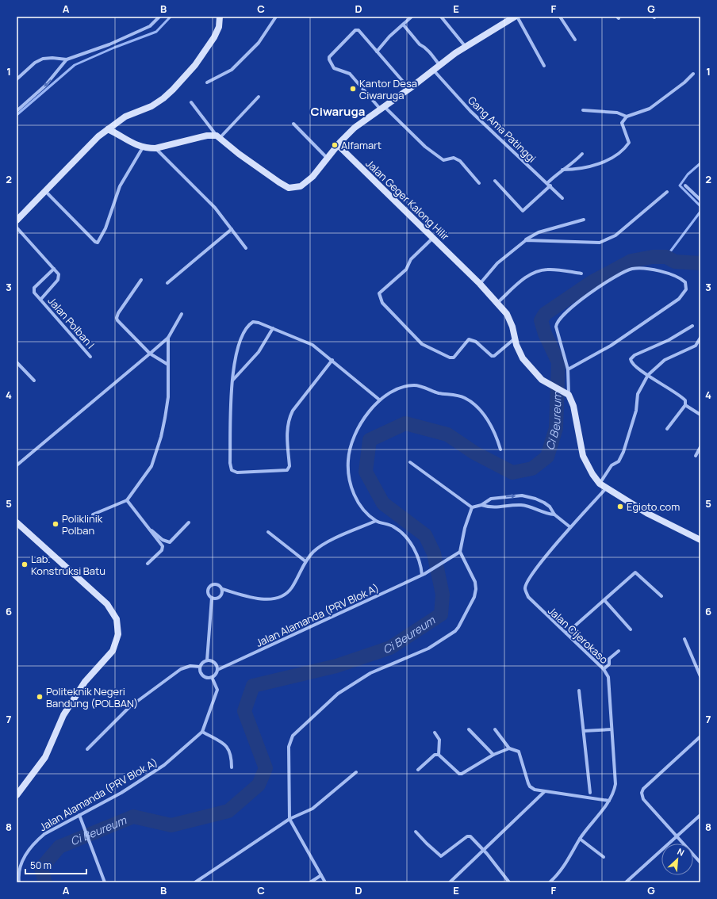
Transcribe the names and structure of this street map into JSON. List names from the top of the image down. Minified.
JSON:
{"streets":{"street":["Gang Ama Patinggi","Jalan Geger Kalong Hilir","Jalan Polban I","Jalan Alamanda (PRV Blok A)","Jalan Cijerokaso"]},"districts":["Ciwaruga"],"water":["Ci Beureum"],"places":["Kantor Desa Ciwaruga","Alfamart","Egioto.com","Poliklinik Polban","Lab. Konstruksi Batu","Politeknik Negeri Bandung (POLBAN)"],"scale_bar":"50 m","north":"top right","grid":{"columns":["A","B","C","D","E","F","G"],"rows":["1","2","3","4","5","6","7","8"]}}
